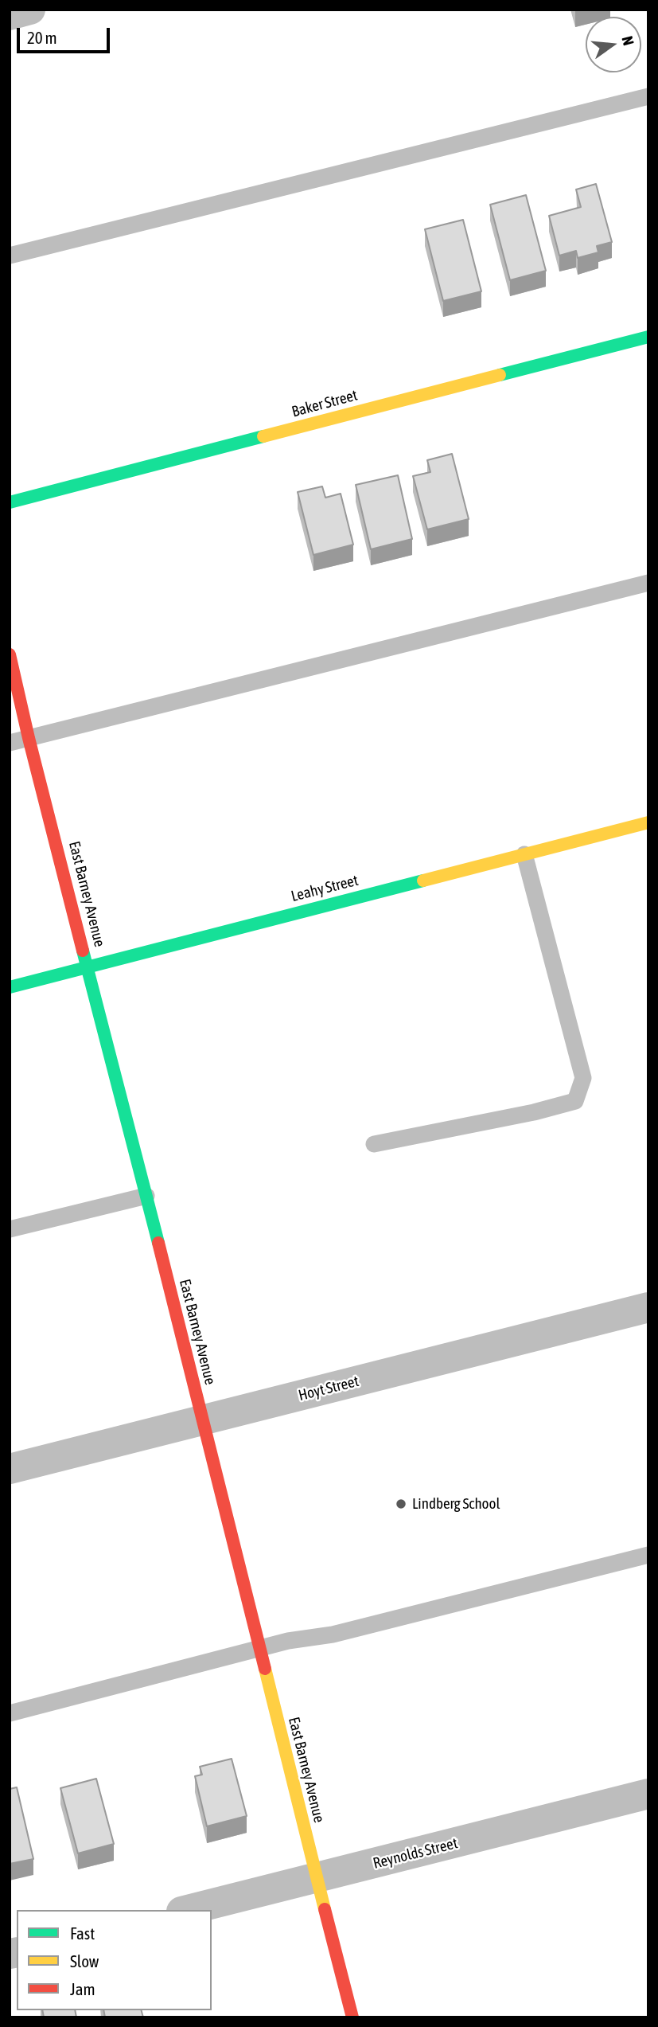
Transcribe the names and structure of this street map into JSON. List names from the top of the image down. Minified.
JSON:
{"streets":{"street":["Baker Street","Leahy Street","East Barney Avenue","Hoyt Street","Reynolds Street"]},"crossings":[["Leahy Street","East Barney Avenue"],["East Barney Avenue","Hoyt Street"],["East Barney Avenue","Reynolds Street"]],"places":["Lindberg School"],"legend":["Fast","Slow","Jam"],"scale_bar":"20 m","north":"right"}
